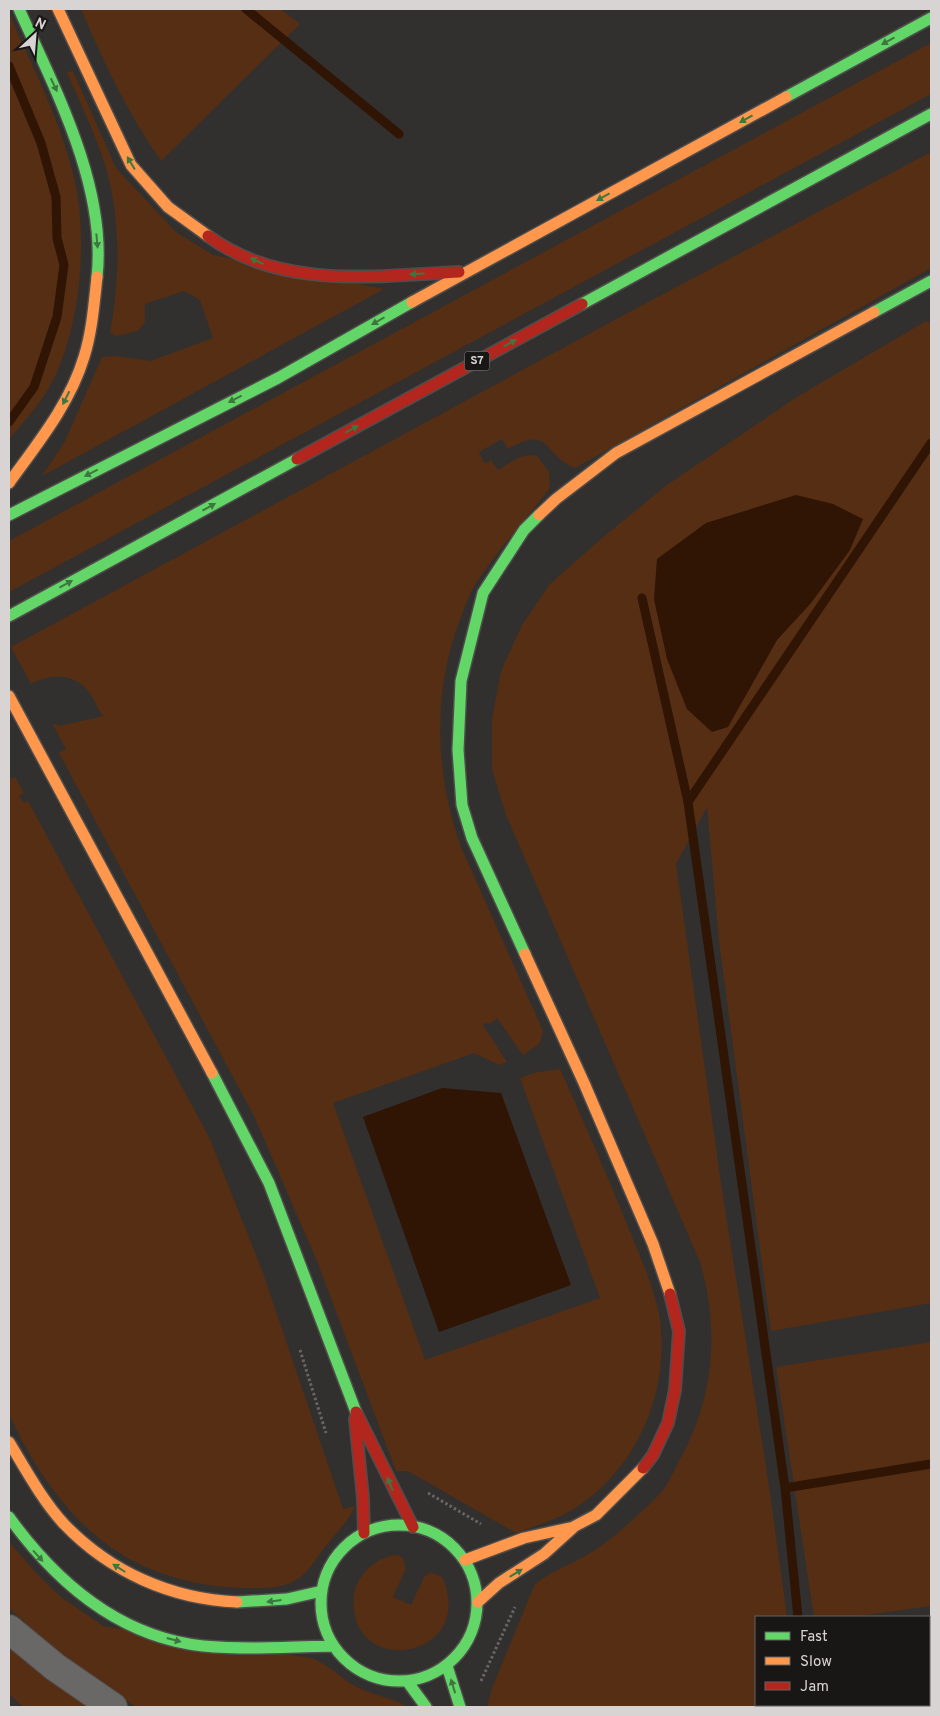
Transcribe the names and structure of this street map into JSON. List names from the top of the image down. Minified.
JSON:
{"streets":{"main road":["S7"]},"legend":["Fast","Slow","Jam"],"north":"top right"}
